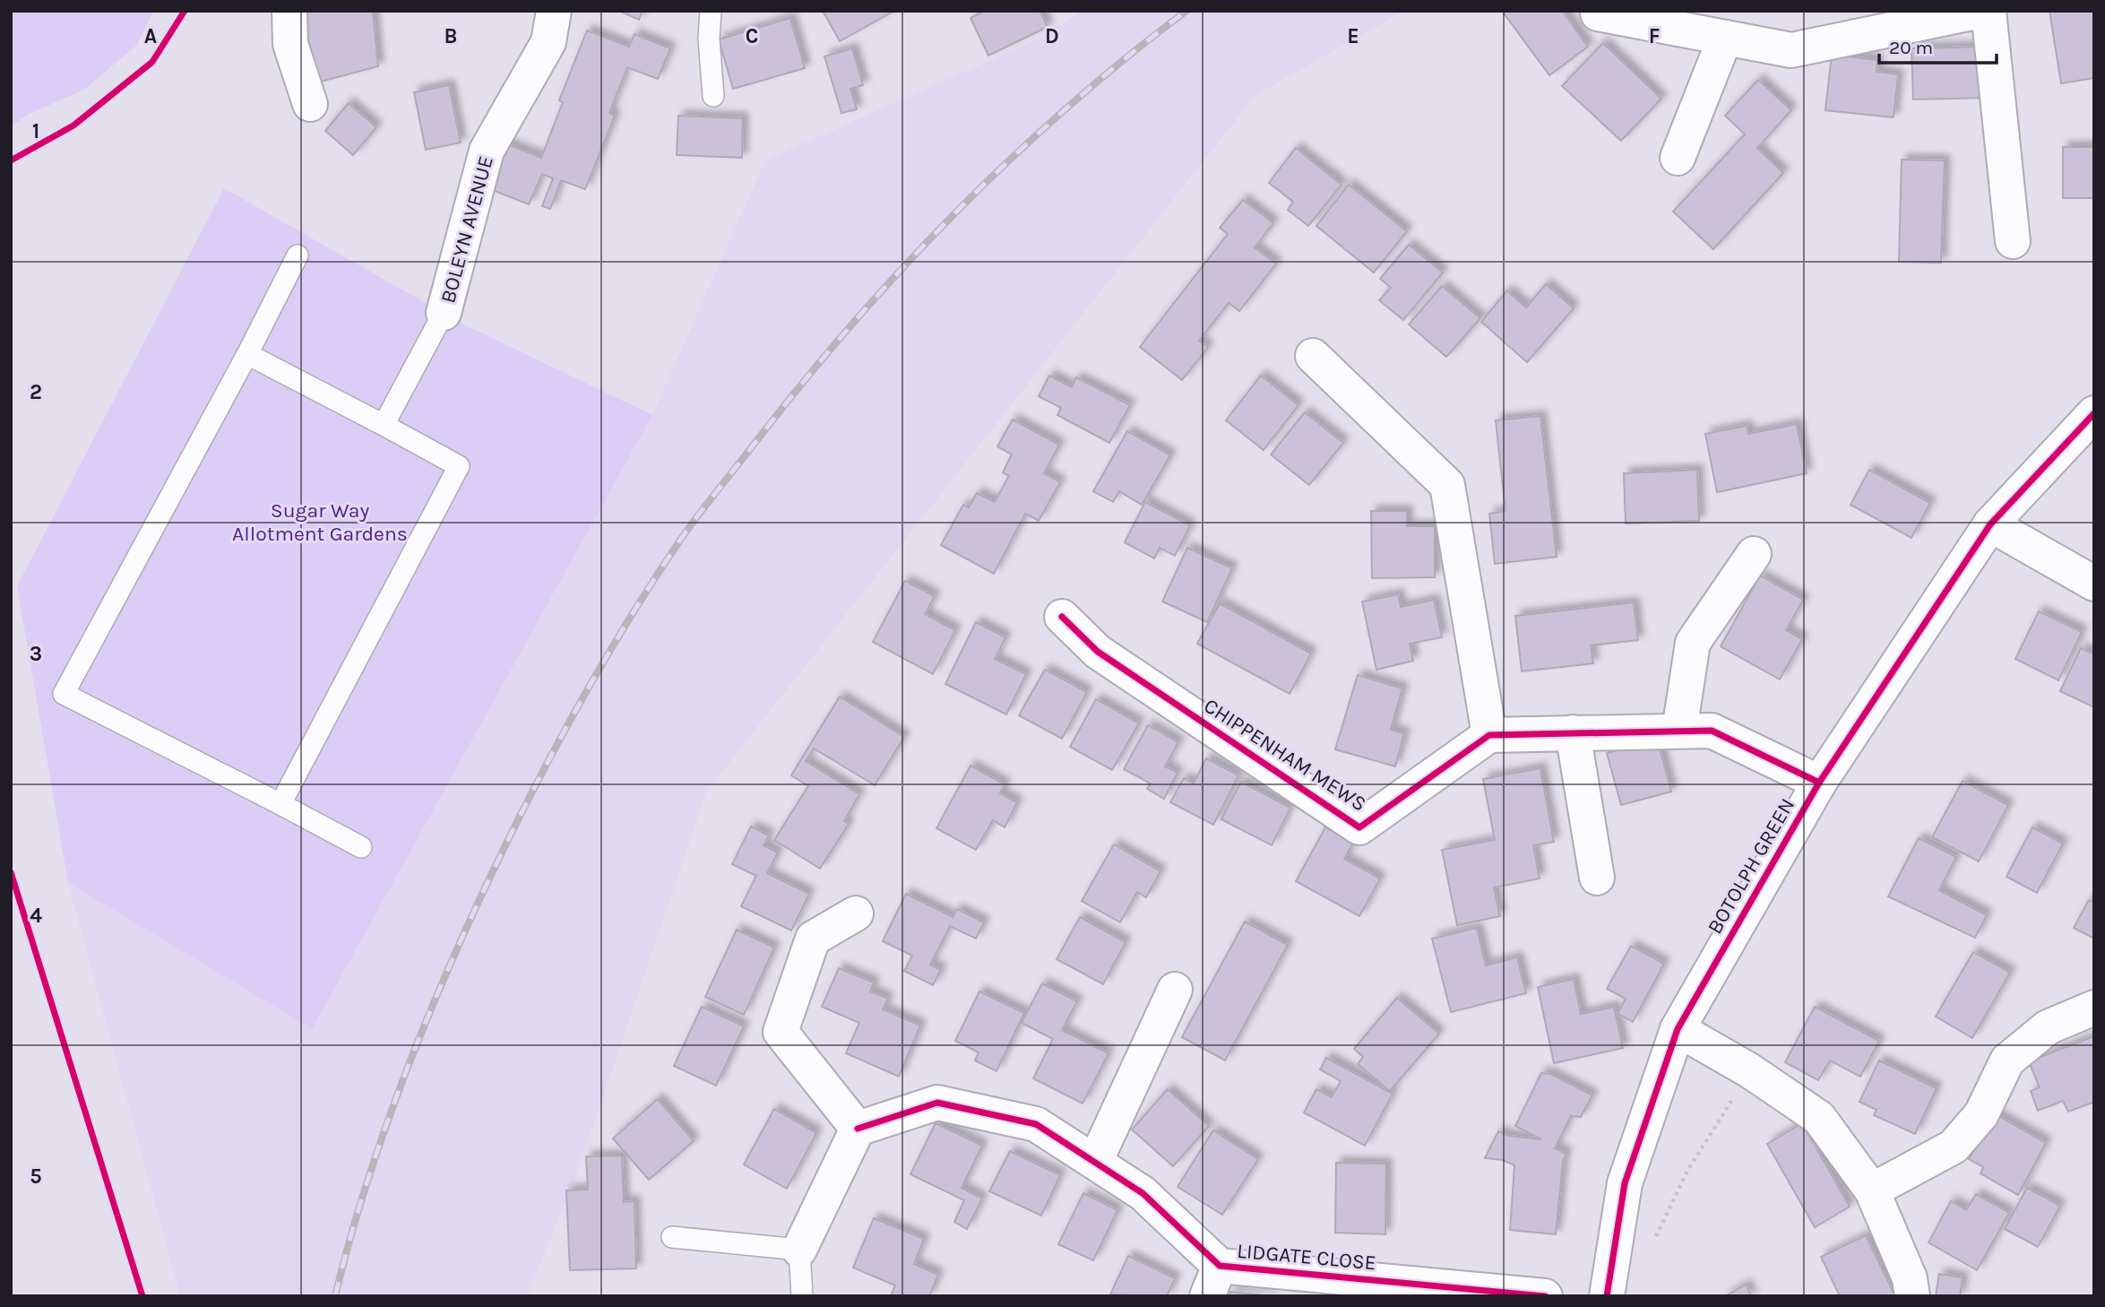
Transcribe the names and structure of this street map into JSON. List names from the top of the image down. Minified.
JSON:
{"streets":{"street":["BOLEYN AVENUE","CHIPPENHAM MEWS","BOTOLPH GREEN","LIDGATE CLOSE"]},"parks":["Sugar Way Allotment Gardens"],"scale_bar":"20 m","grid":{"columns":["A","B","C","D","E","F"],"rows":["1","2","3","4","5"]}}
